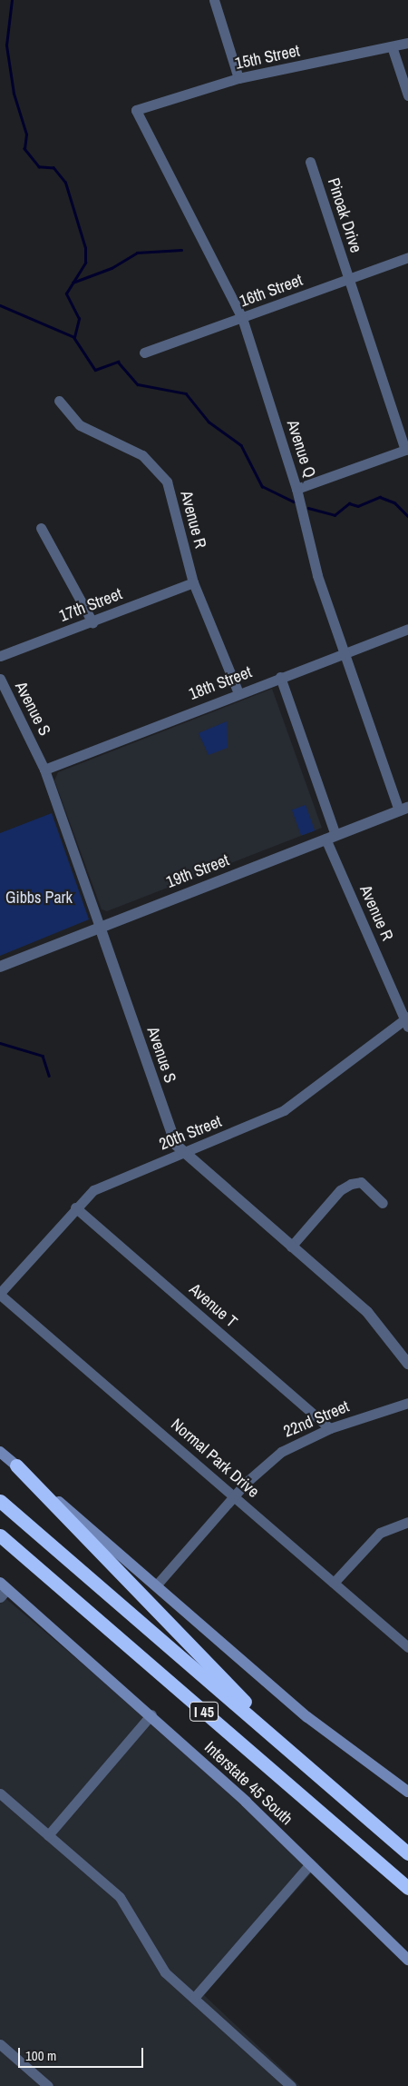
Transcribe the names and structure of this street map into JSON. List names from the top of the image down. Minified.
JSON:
{"streets":{"highway":["I 45"],"main road":["Interstate 45 South"],"street":["15th Street","Pinoak Drive","16th Street","Avenue Q","Avenue R","17th Street","18th Street","Avenue S","19th Street","20th Street","Avenue T","22nd Street","Normal Park Drive"]},"crossings":[["15th Street","Avenue Q"],["Pinoak Drive","16th Street"],["16th Street","Avenue Q"],["Avenue Q","18th Street"],["Avenue Q","19th Street"],["Avenue R","17th Street"],["Avenue R","18th Street"],["Avenue R","19th Street"],["Avenue R","20th Street"],["18th Street","Avenue S"],["Avenue S","19th Street"],["Avenue S","20th Street"],["20th Street","Avenue T"],["20th Street","Normal Park Drive"],["Avenue T","22nd Street"],["22nd Street","Normal Park Drive"]],"parks":["Gibbs Park"],"scale_bar":"100 m"}
